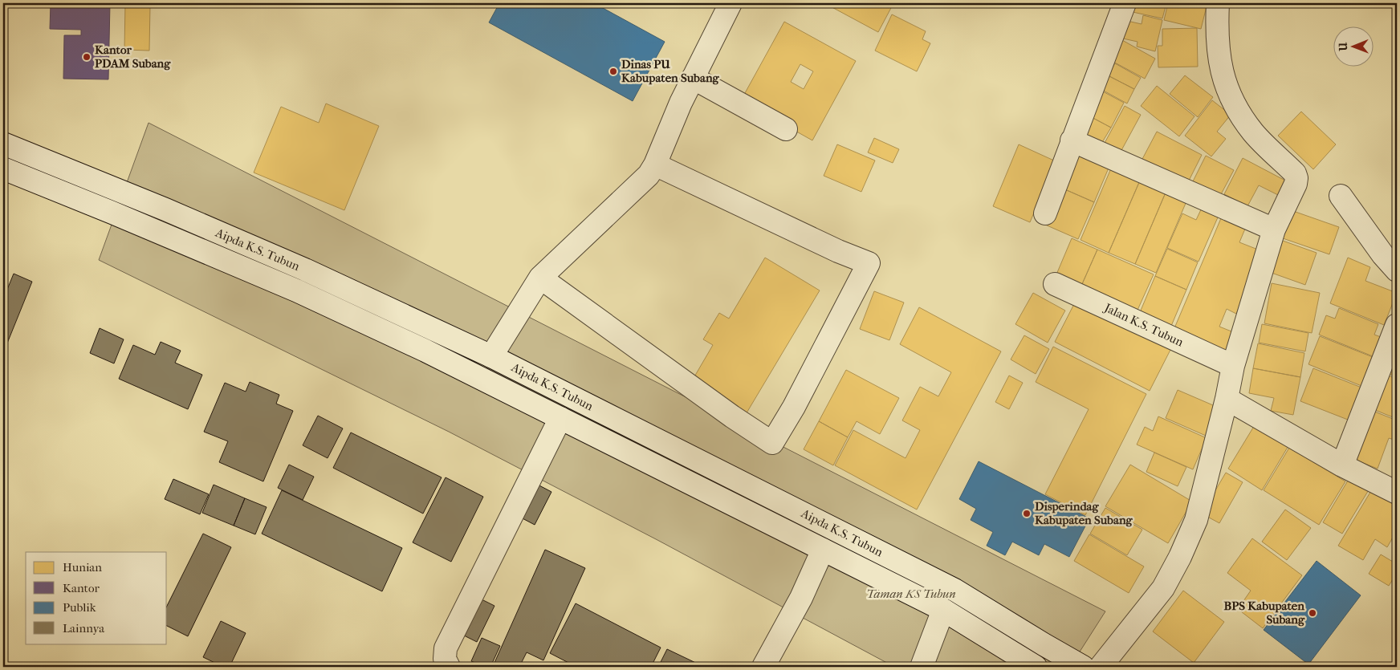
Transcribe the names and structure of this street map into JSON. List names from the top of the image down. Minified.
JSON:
{"streets":{"street":["Aipda K.S. Tubun","Jalan K.S. Tubun"]},"parks":["Taman KS Tubun"],"places":["Kantor PDAM Subang","Dinas PU Kabupaten Subang","Disperindag Kabupaten Subang","BPS Kabupaten Subang"],"legend":["Hunian","Kantor","Publik","Lainnya"],"north":"left"}
